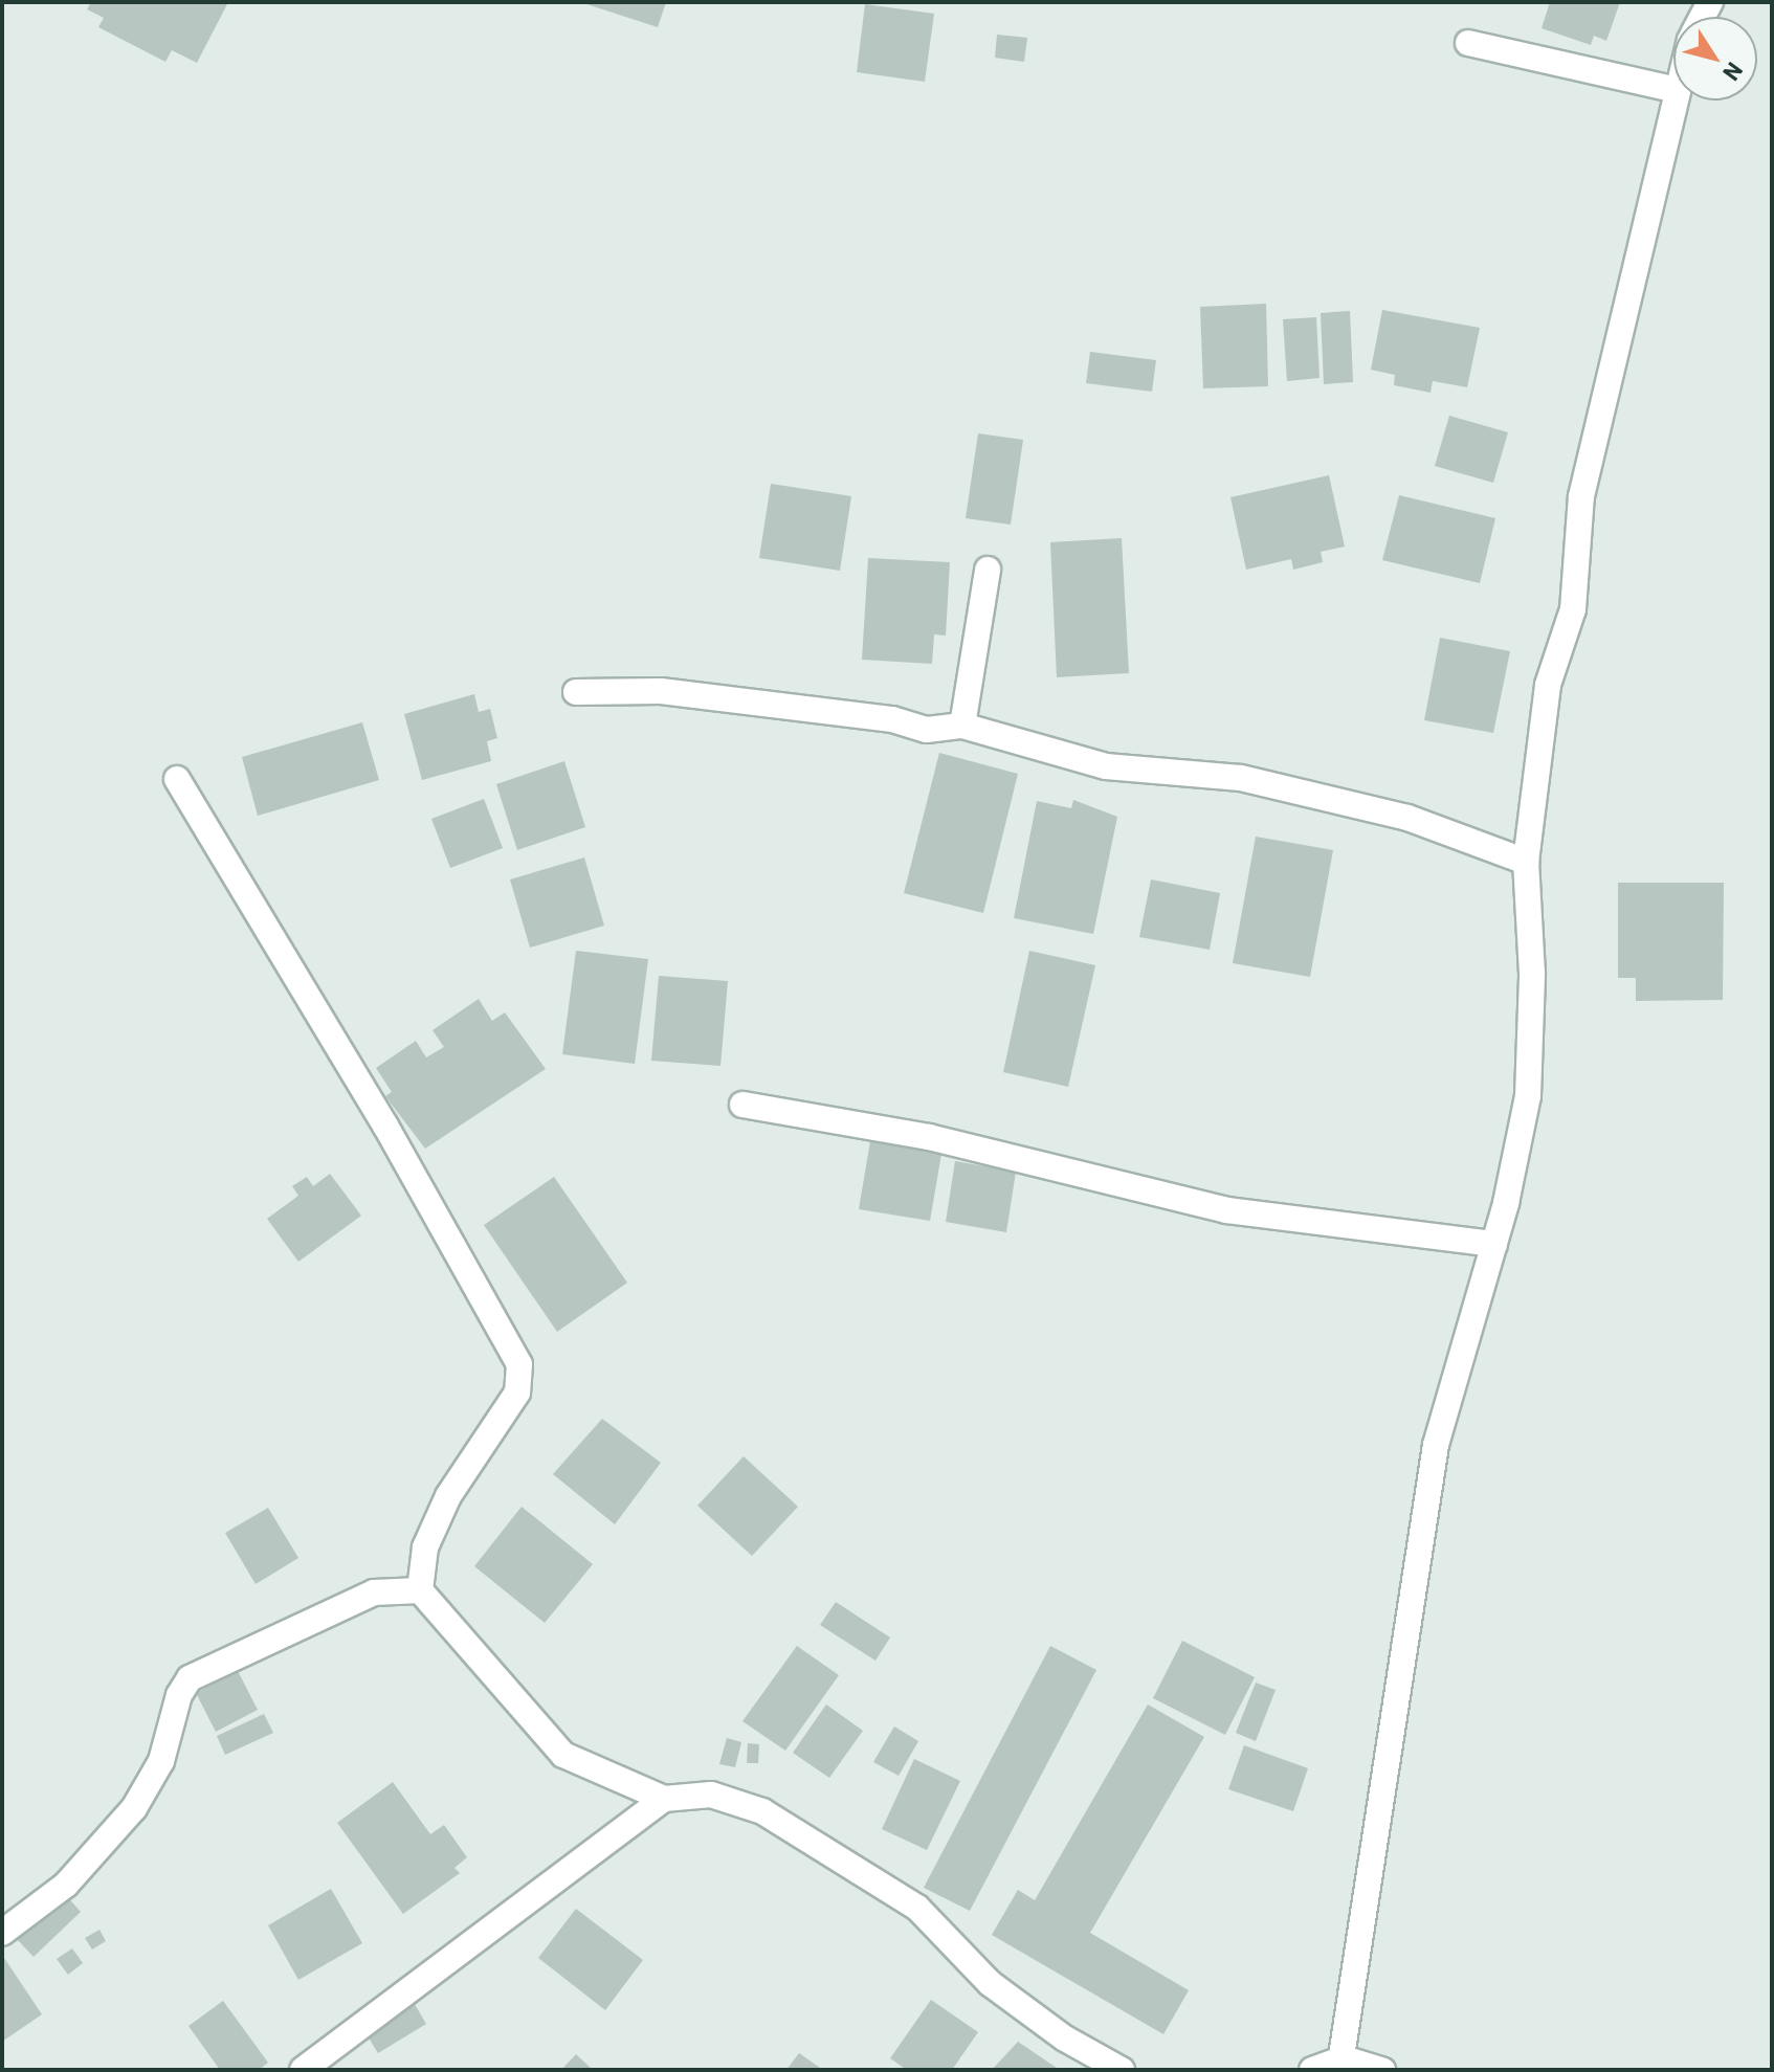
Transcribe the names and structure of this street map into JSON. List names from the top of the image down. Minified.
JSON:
{"north":"bottom right"}
